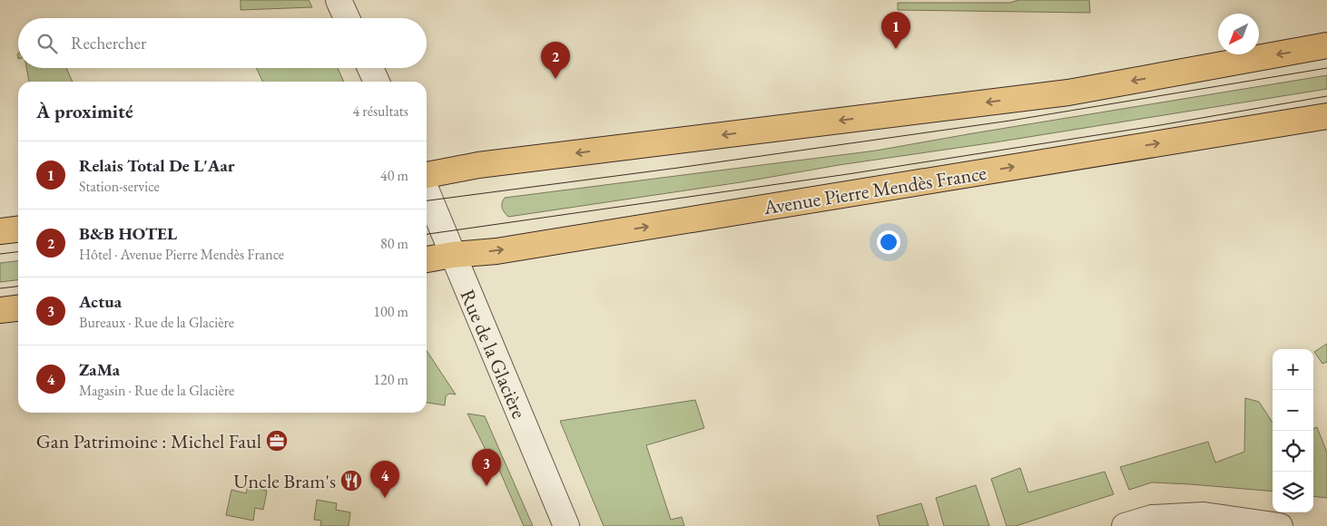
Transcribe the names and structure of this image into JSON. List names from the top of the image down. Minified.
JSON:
{"streets":{"main road":["Avenue Pierre Mendès France"],"street":["Rue de la Glacière"]},"crossings":[["Avenue Pierre Mendès France","Rue de la Glacière"]],"places":{"office":["Gan Patrimoine : Michel Faul"],"restaurant":["Uncle Bram's"]},"north":"bottom left","page":{"pins":["1","2","3","4"],"search":"Rechercher","heading":["À proximité","4 résultats"],"list":[{"mark":"1","name":"Relais Total De L'Aar","note":"Station-service","value":"40 m"},{"mark":"2","name":"B&B HOTEL","note":"Hôtel · Avenue Pierre Mendès France","value":"80 m"},{"mark":"3","name":"Actua","note":"Bureaux · Rue de la Glacière","value":"100 m"},{"mark":"4","name":"ZaMa","note":"Magasin · Rue de la Glacière","value":"120 m"}],"map_buttons":["+","−"]}}
